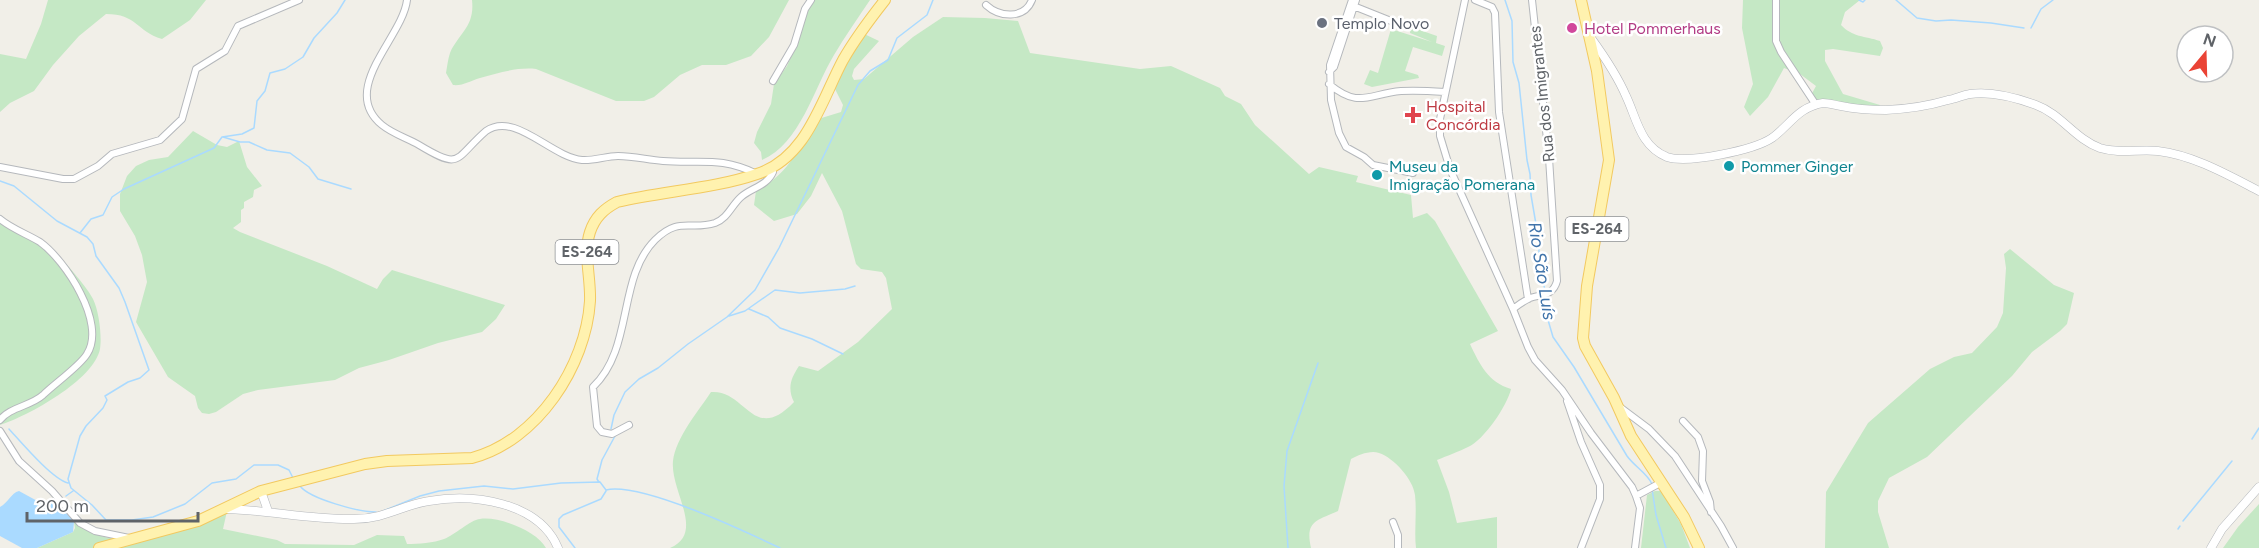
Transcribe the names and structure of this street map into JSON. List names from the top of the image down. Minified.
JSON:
{"streets":{"main road":["ES-264"],"street":["Rua dos Imigrantes"]},"water":["Rio São Luís"],"places":{"other":["Templo Novo","Hotel Pommerhaus","Pommer Ginger","Museu da Imigração Pomerana"],"health":["Hospital Concórdia"]},"scale_bar":"200 m","north":"top"}
